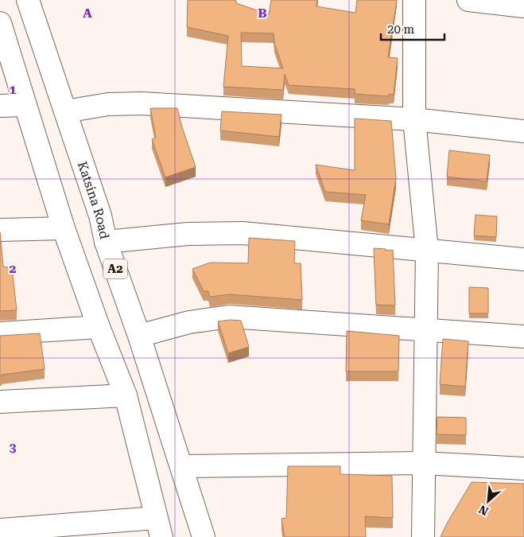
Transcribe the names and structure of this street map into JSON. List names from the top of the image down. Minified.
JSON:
{"streets":{"main road":["Katsina Road","A2"]},"scale_bar":"20 m","north":"bottom left","grid":{"columns":["A","B"],"rows":["1","2","3"]}}
